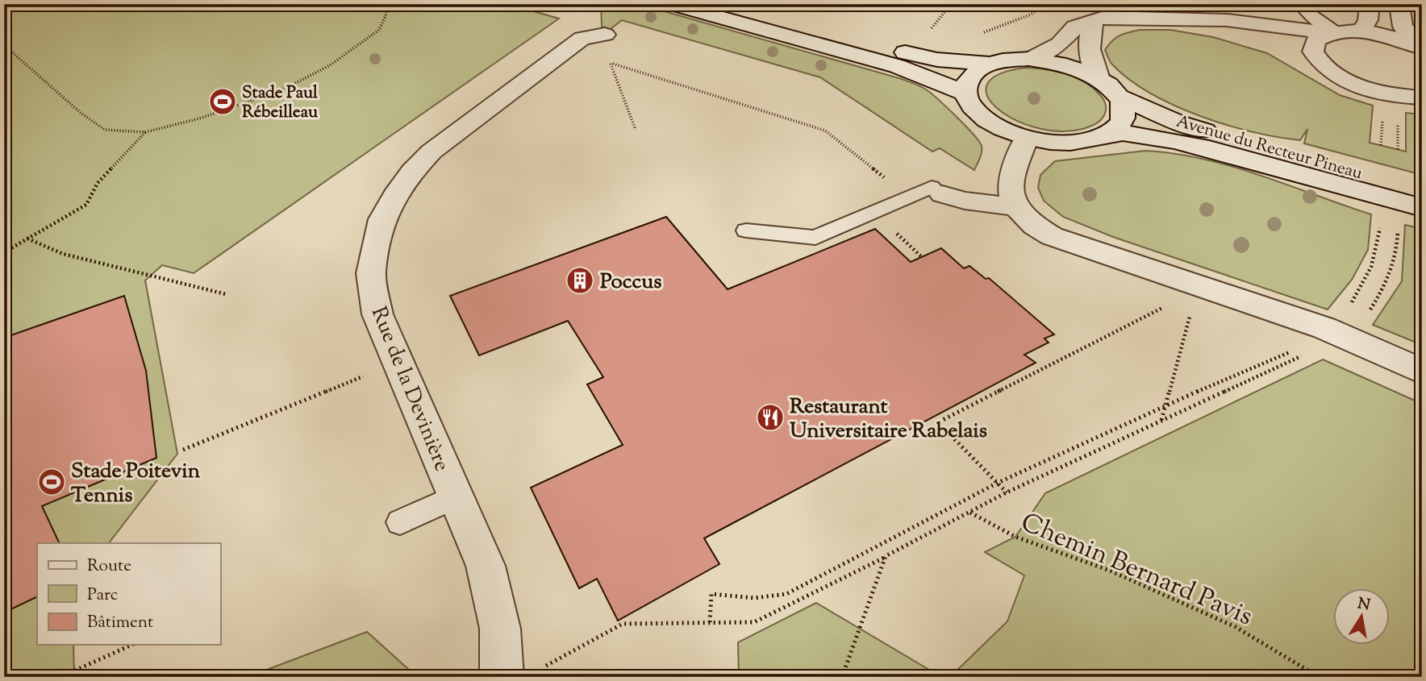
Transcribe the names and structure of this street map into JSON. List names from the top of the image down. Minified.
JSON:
{"streets":{"street":["Avenue du Recteur Pineau","Rue de la Devinière"],"path":["Chemin Bernard Pavis"]},"places":{"sports":["Stade Paul Rébeilleau","Stade Poitevin Tennis"],"building":["Poccus"],"restaurant":["Restaurant Universitaire Rabelais"]},"legend":["Route","Parc","Bâtiment"],"north":"top"}
